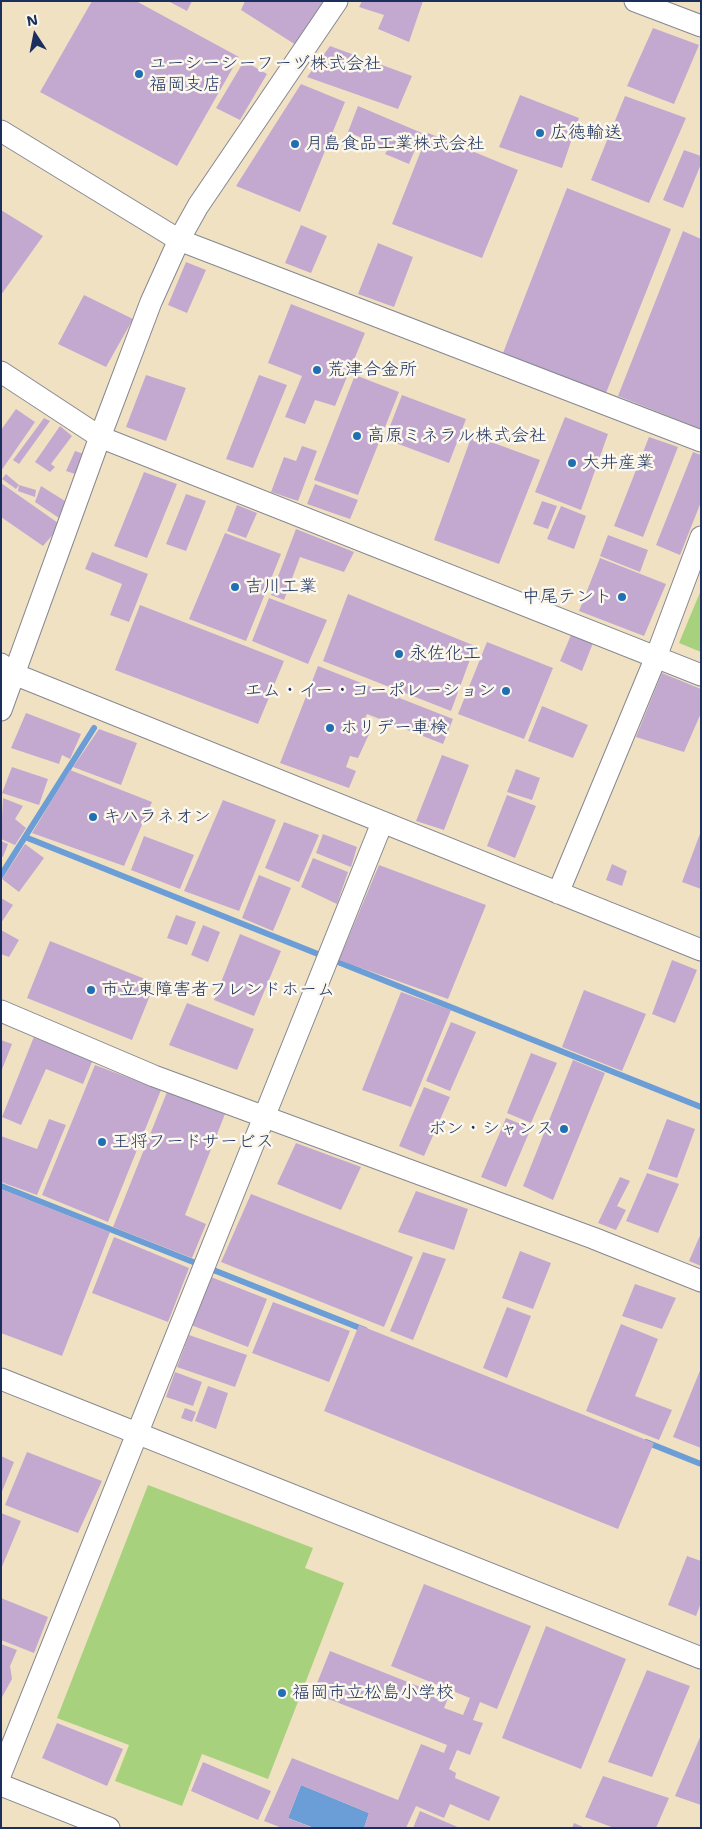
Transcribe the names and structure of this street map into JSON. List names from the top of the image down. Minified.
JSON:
{"places":["ユーシーシーフーヅ株式会社 福岡支店","広徳輸送","月島食品工業株式会社","荒津合金所","高原ミネラル株式会社","大井産業","吉川工業","中尾テント","永佐化工","エム・イー・コーポレーション","ホリデー車検","キハラネオン","市立東障害者フレンドホーム","ボン・シャンス","王将フードサービス","福岡市立松島小学校"],"north":"top"}
